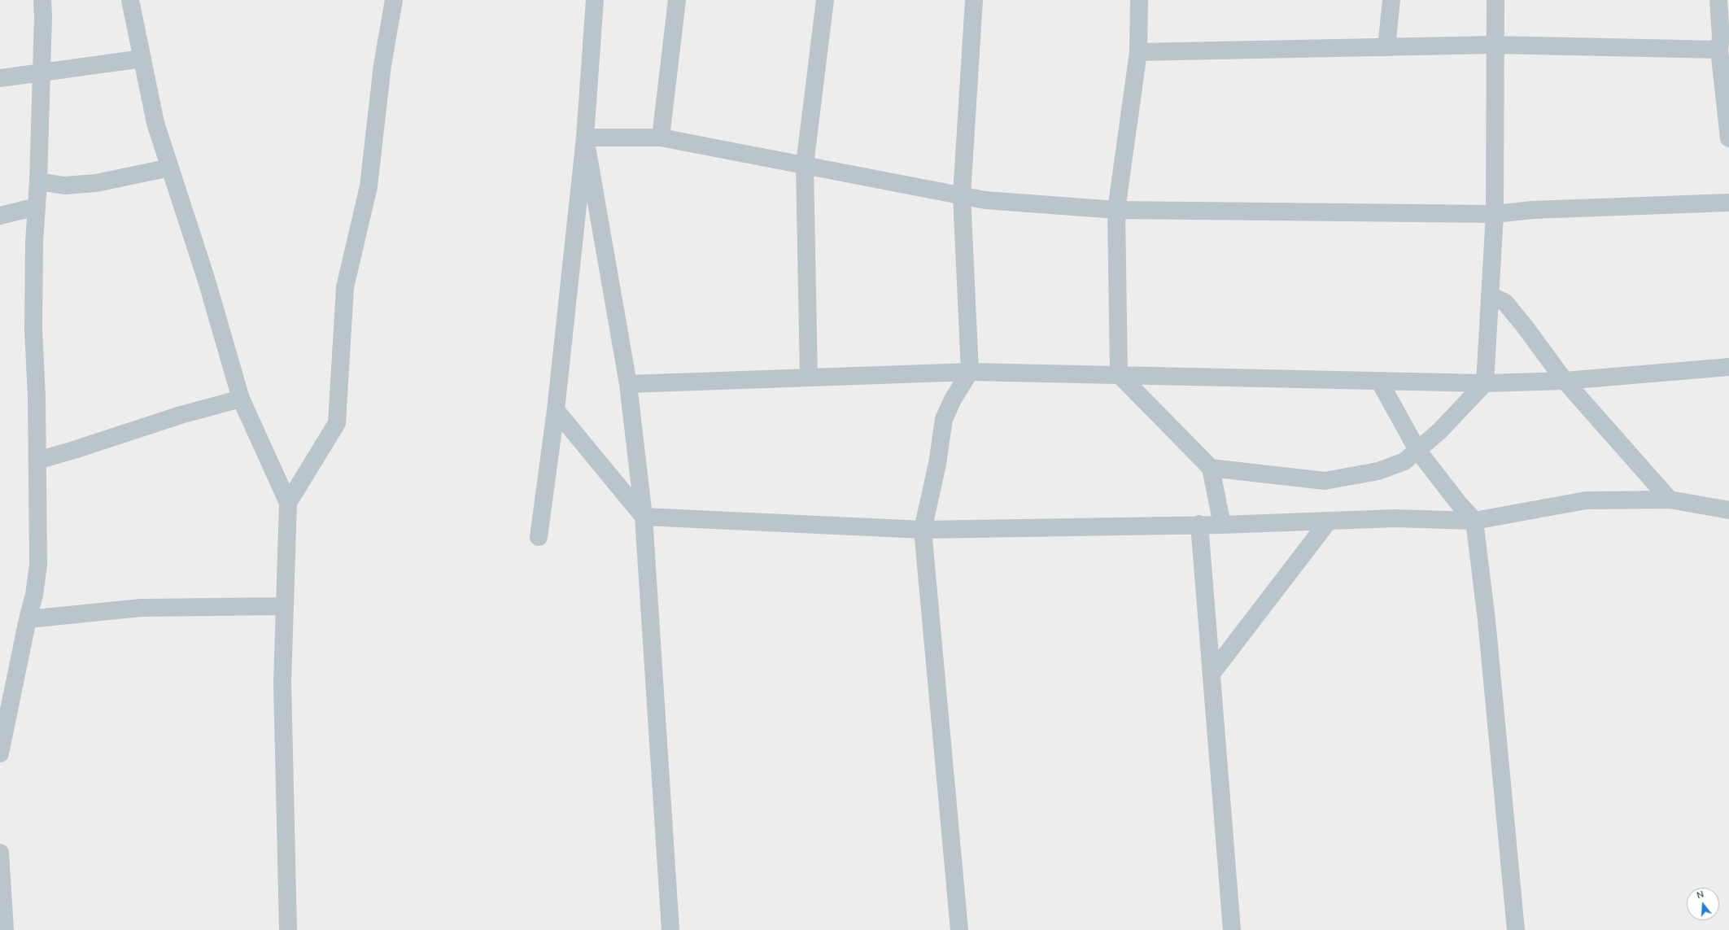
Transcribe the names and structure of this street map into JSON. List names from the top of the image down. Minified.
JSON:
{"north":"top"}
